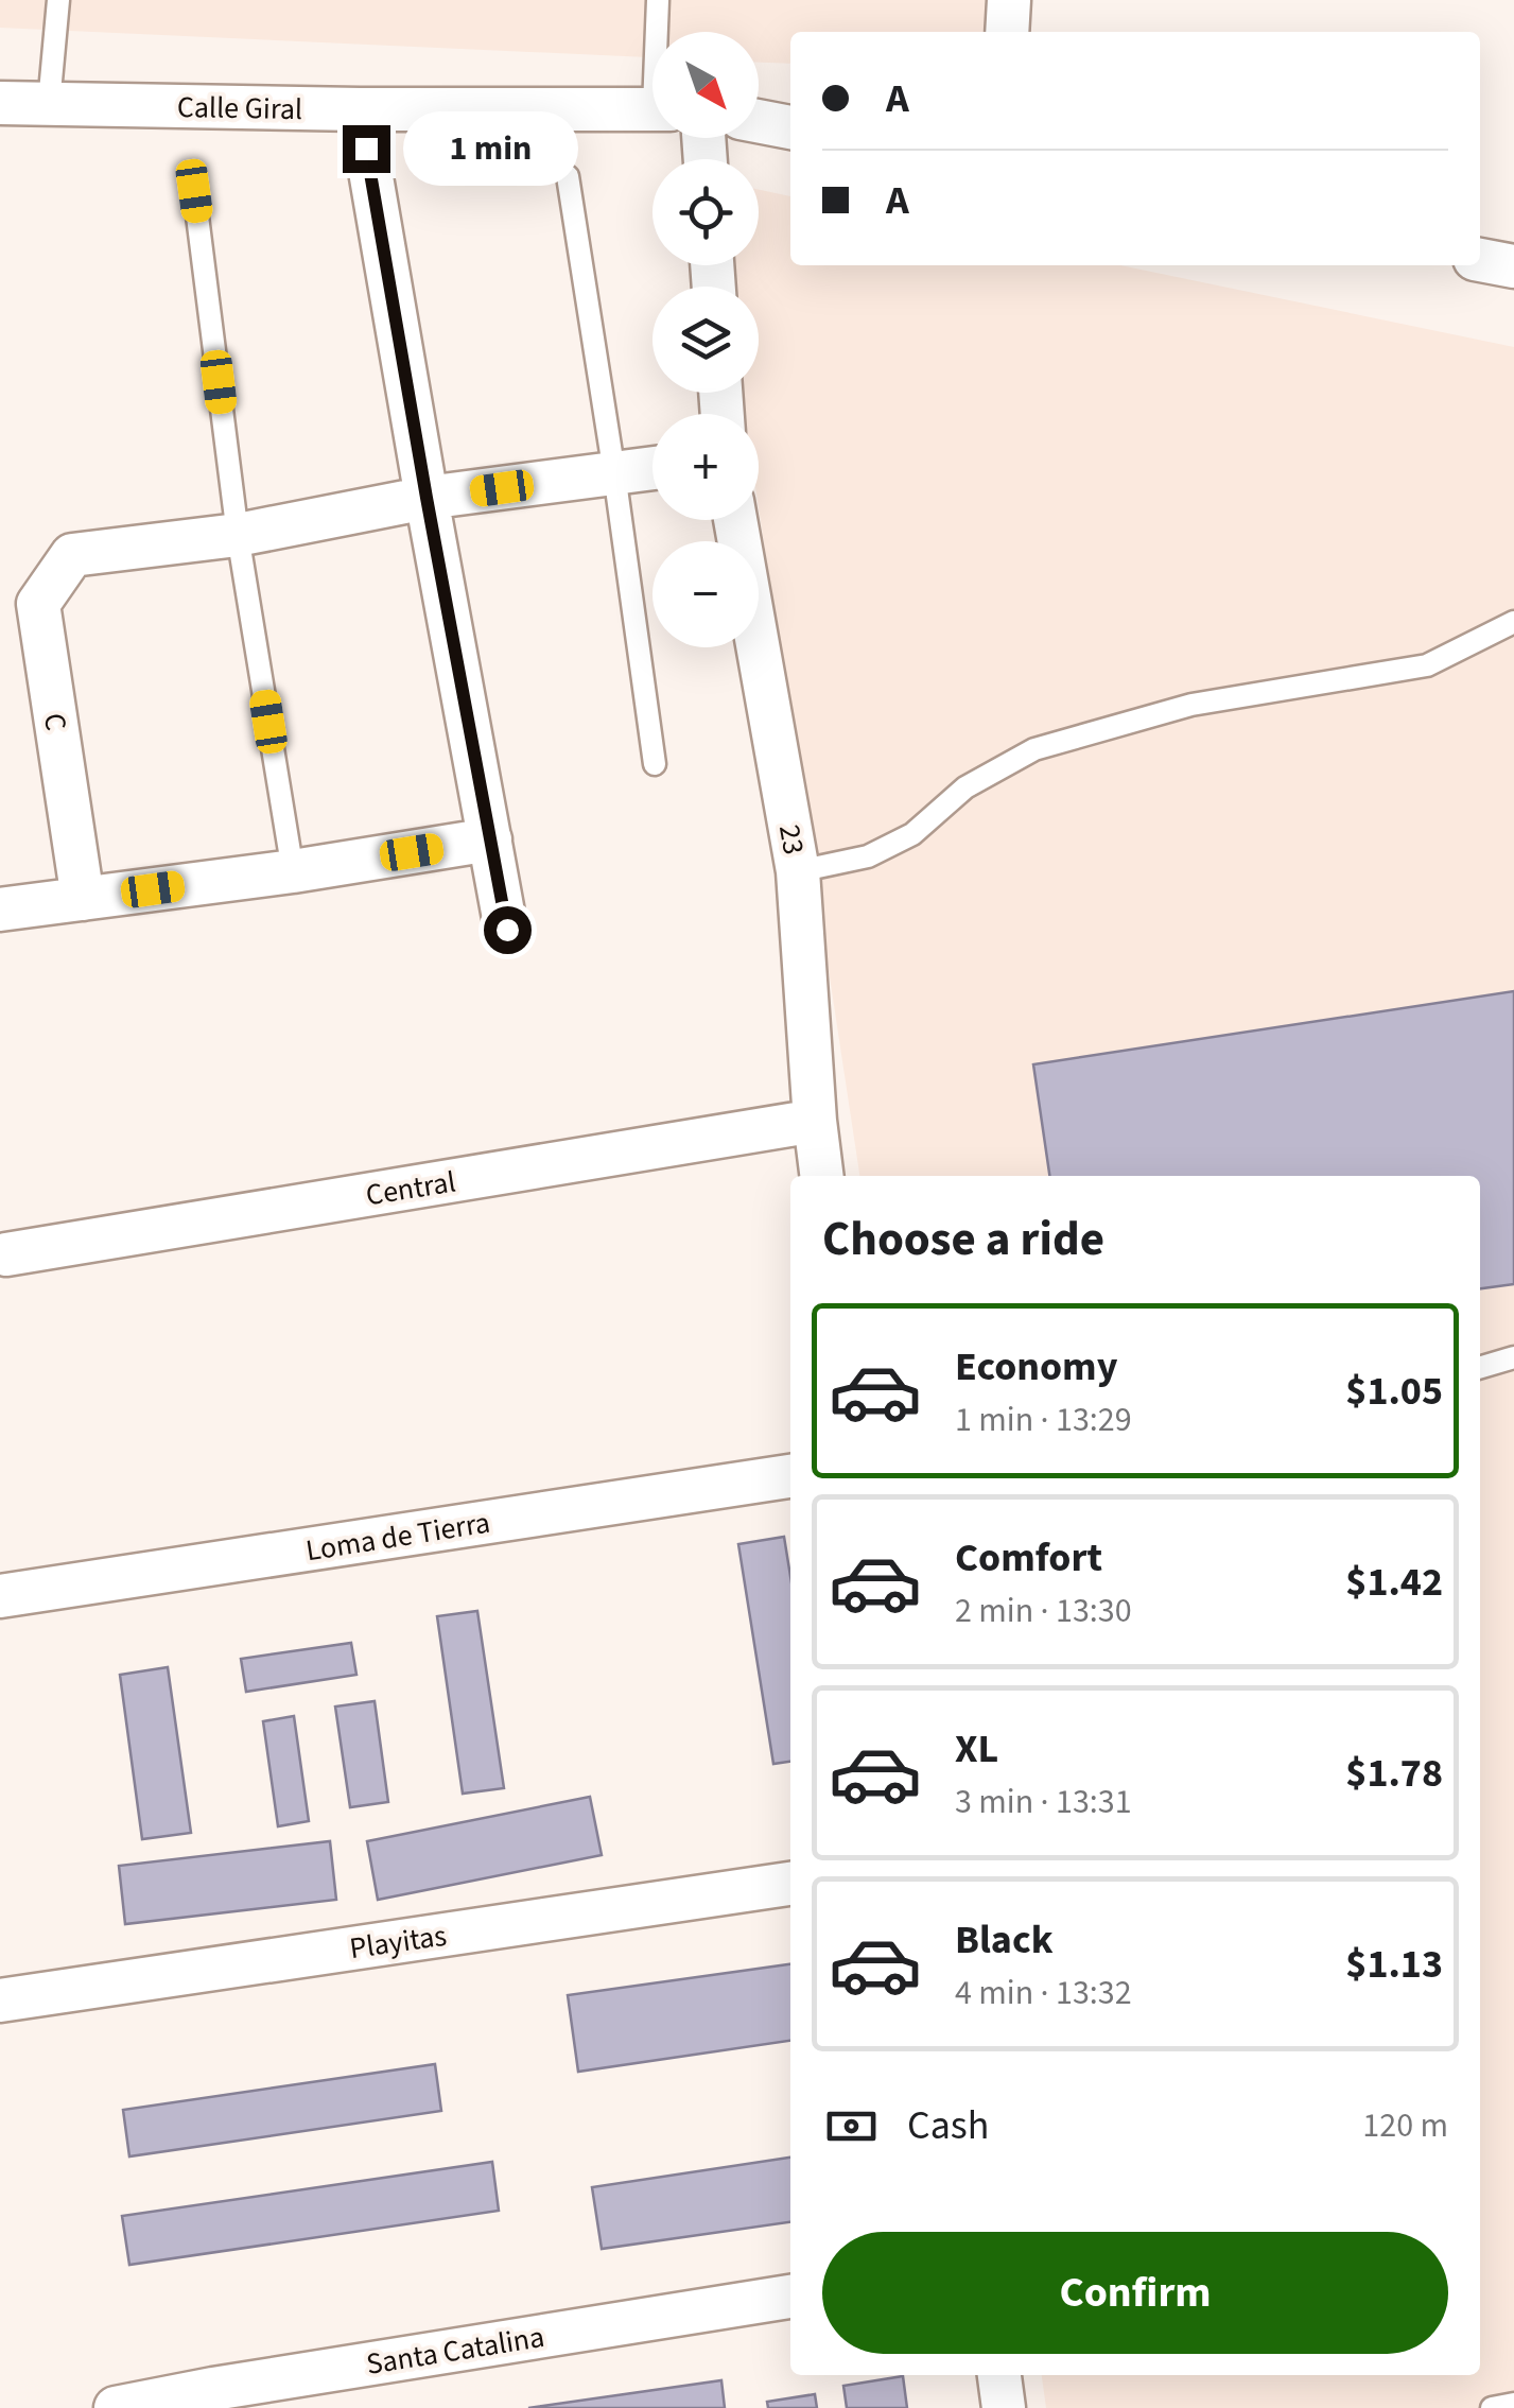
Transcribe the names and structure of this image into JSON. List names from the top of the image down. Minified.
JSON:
{"streets":{"street":["Calle Giral","C","23","Central","Loma de Tierra","Playitas","Santa Catalina"]},"crossings":[["23","Central"]],"north":"bottom right","page":{"map_buttons":["+","−"],"banner":["A","A"],"bubble":"1 min","heading":"Choose a ride","list":[{"name":"Economy","note":"1 min · 13:29","value":"$1.05"},{"name":"Comfort","note":"2 min · 13:30","value":"$1.42"},{"name":"XL","note":"3 min · 13:31","value":"$1.78"},{"name":"Black","note":"4 min · 13:32","value":"$1.13"}],"pay":["Cash","120 m"],"buttons":"Confirm"}}
